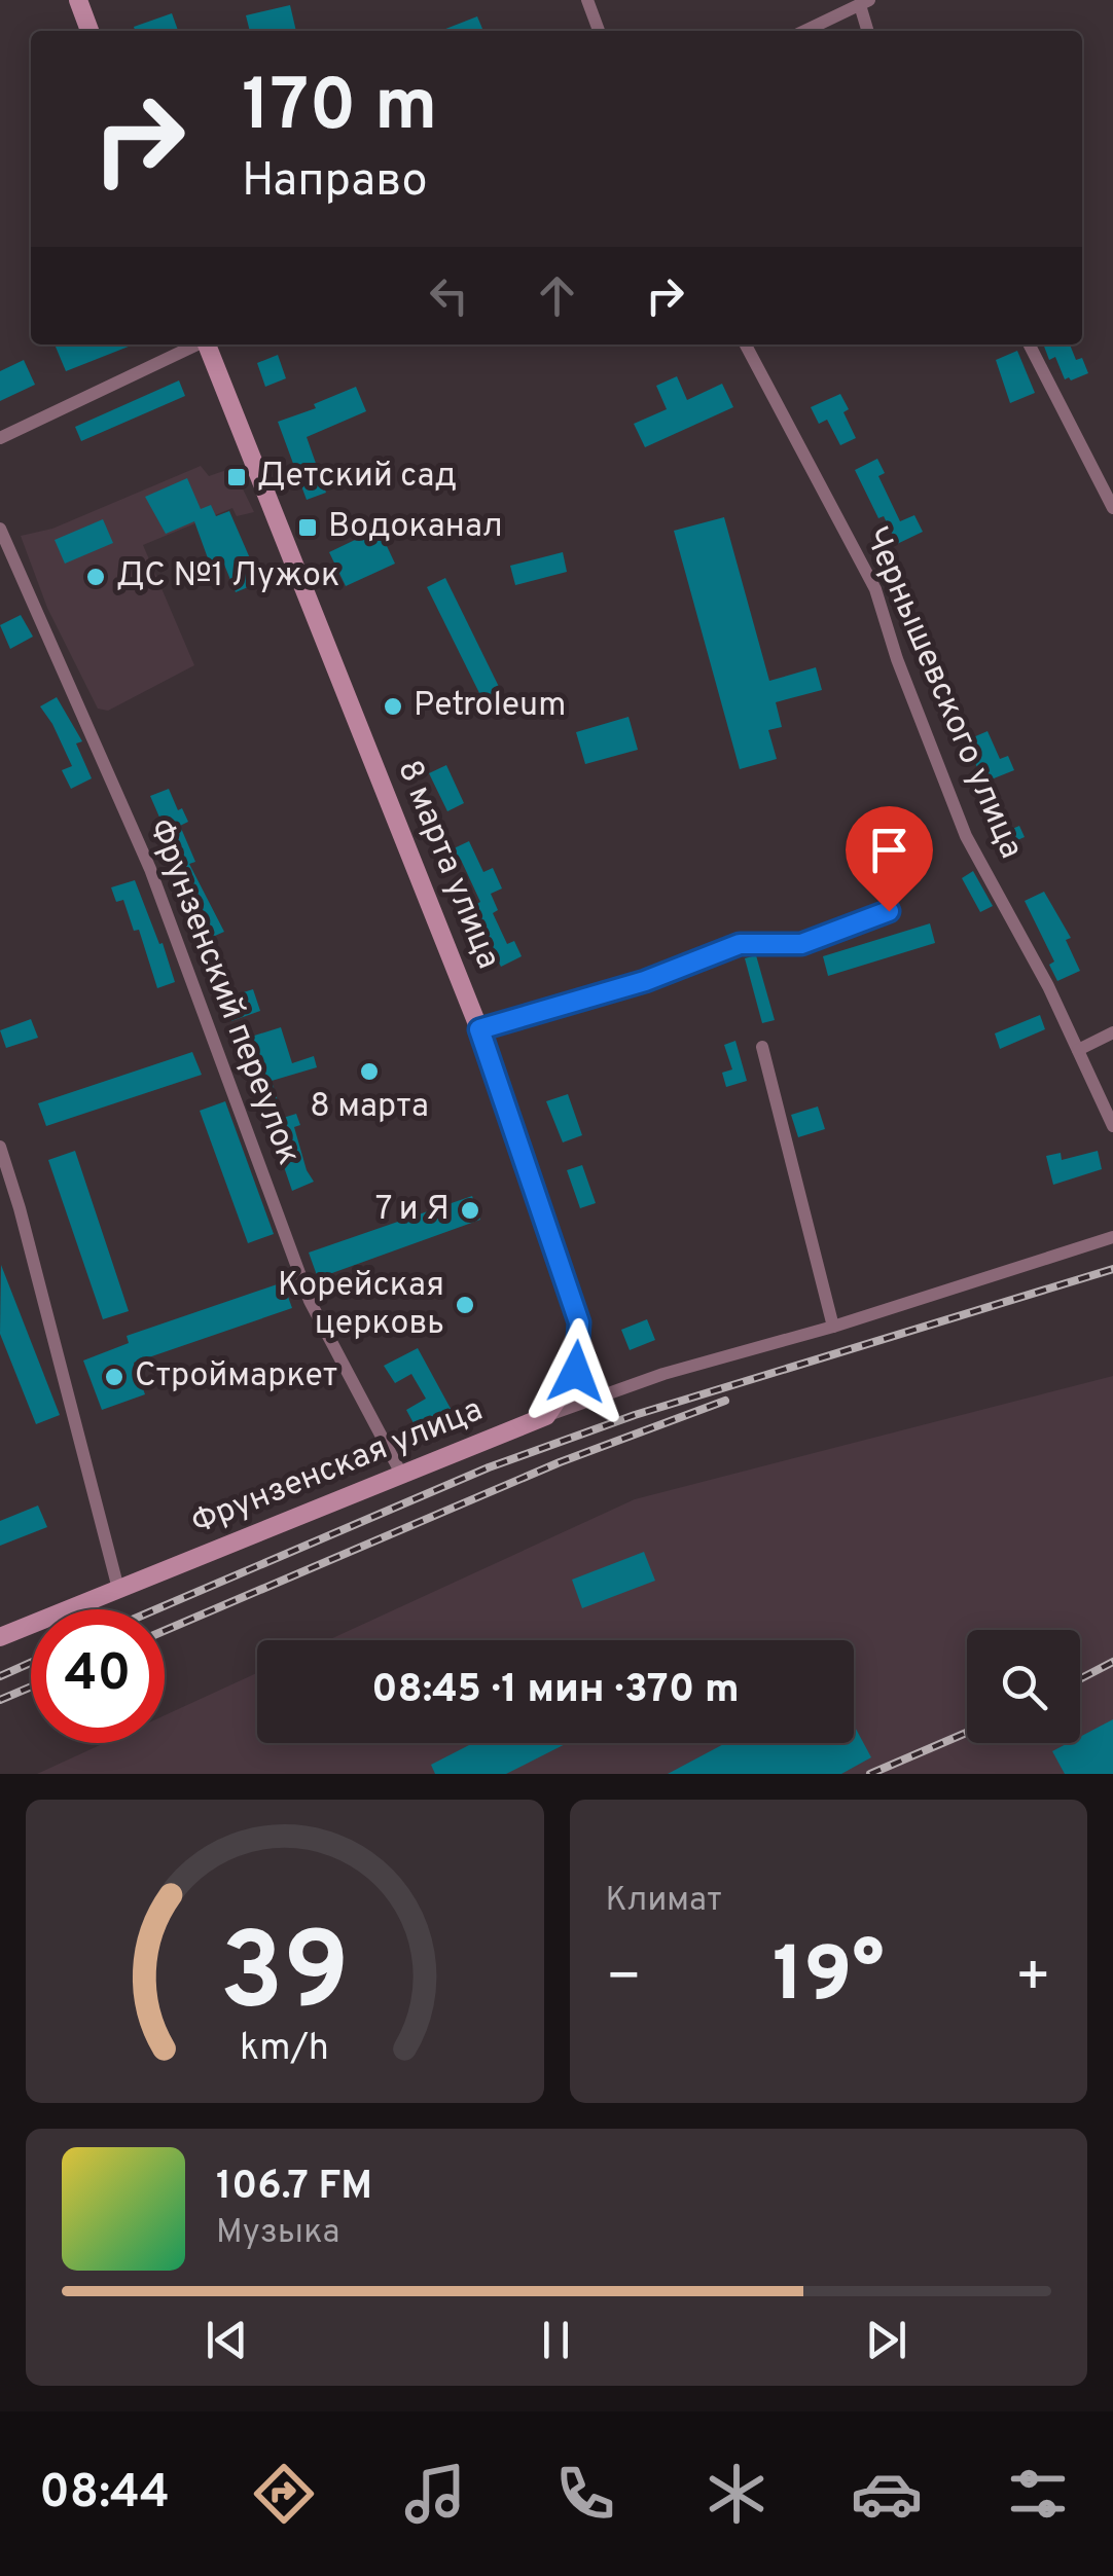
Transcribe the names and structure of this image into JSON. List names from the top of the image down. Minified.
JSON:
{"streets":{"street":["Чернышевского улица","8 марта улица","Фрунзенский переулок","Фрунзенская улица"]},"crossings":[["8 марта улица","Фрунзенская улица"],["Фрунзенский переулок","Фрунзенская улица"]],"places":{"transit":["Детский сад","Водоканал"],"other":["ДС №1 Лужок","Petroleum","8 марта","7 и Я","Корейская церковь","Строймаркет"]},"page":{"turn":["170 m","Направо"],"limit":"40","trip":"08:45 · 1 мин · 370 m","tile":"Климат","heat":["−","19°","+"],"song":["106.7 FM","Музыка"],"tabs":"08:44","gauge":["39","km/h"]}}
